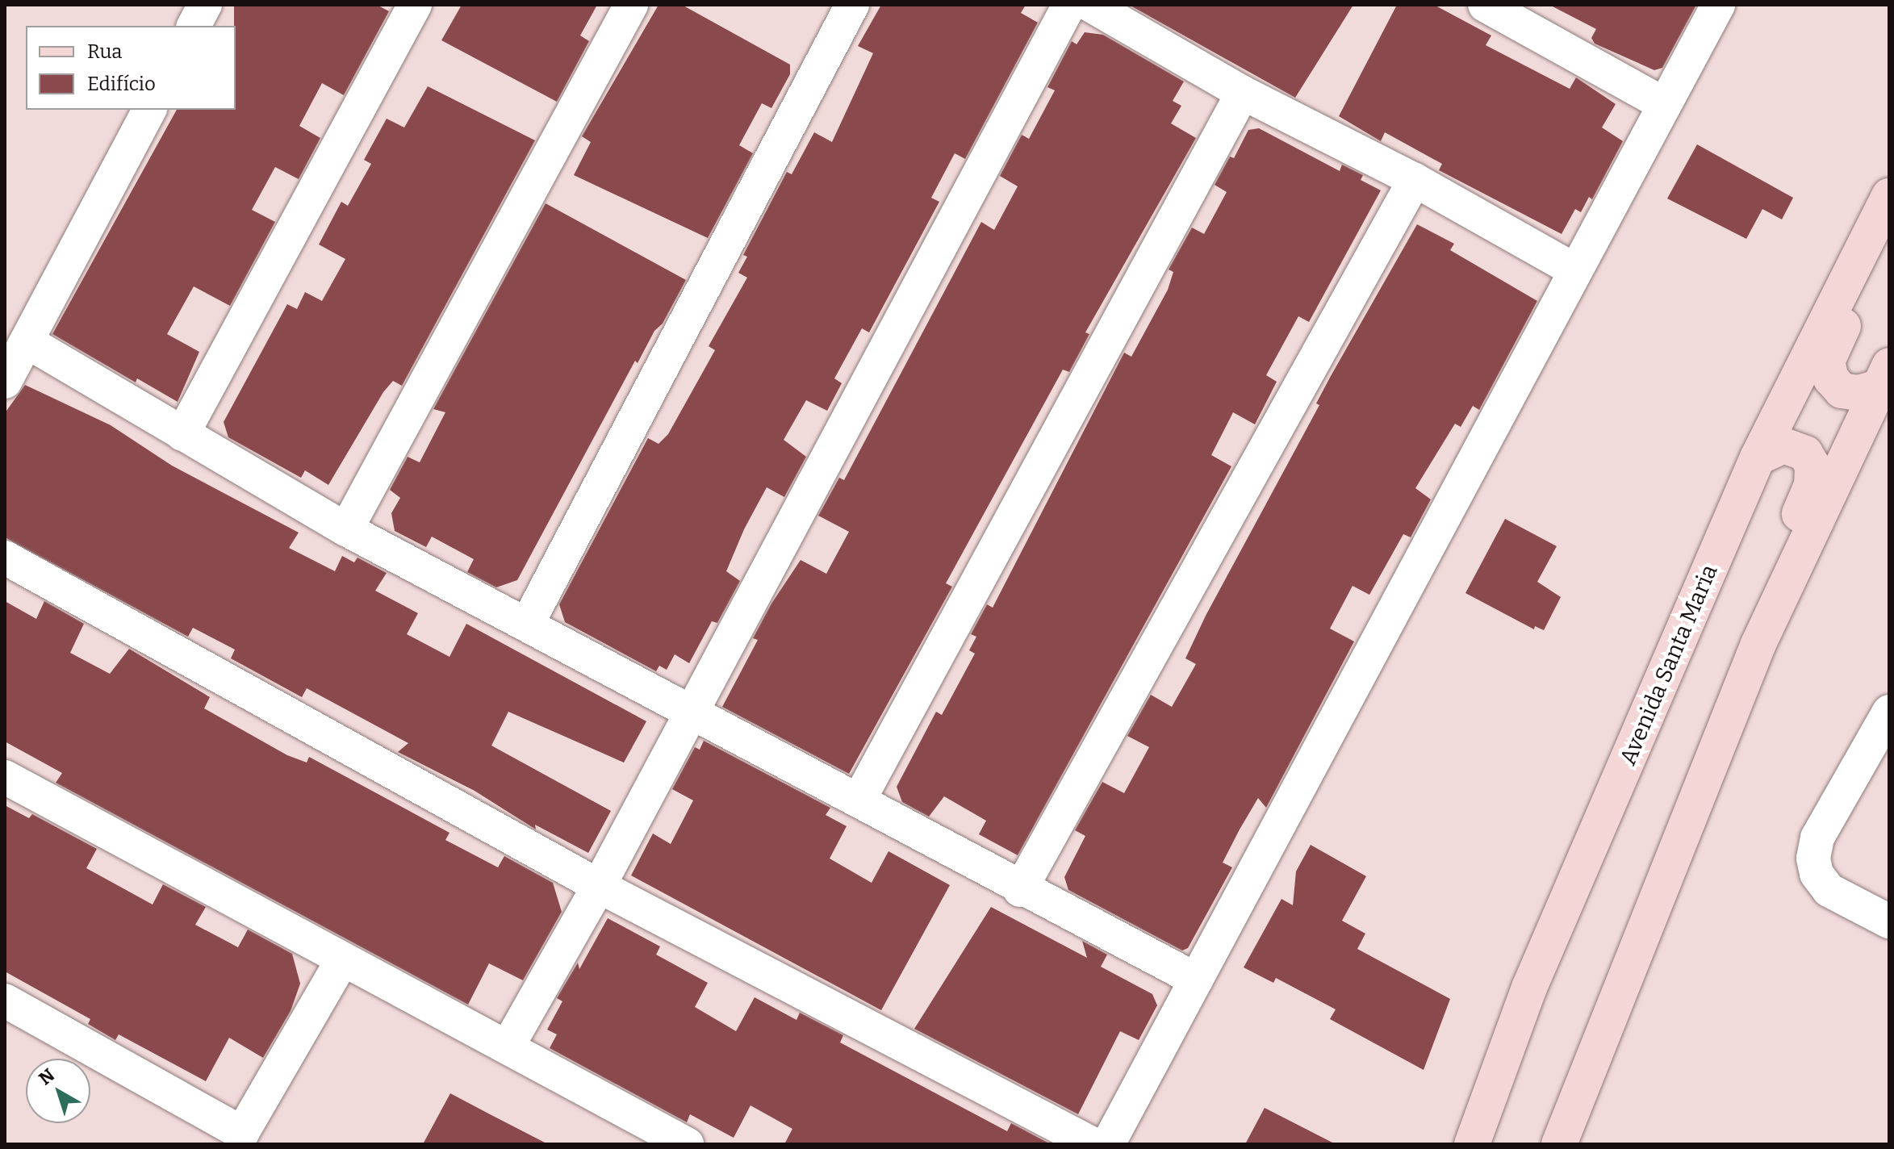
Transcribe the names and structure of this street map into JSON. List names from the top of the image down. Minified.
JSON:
{"streets":{"main road":["Avenida Santa Maria"]},"legend":["Rua","Edifício"],"north":"top left"}
